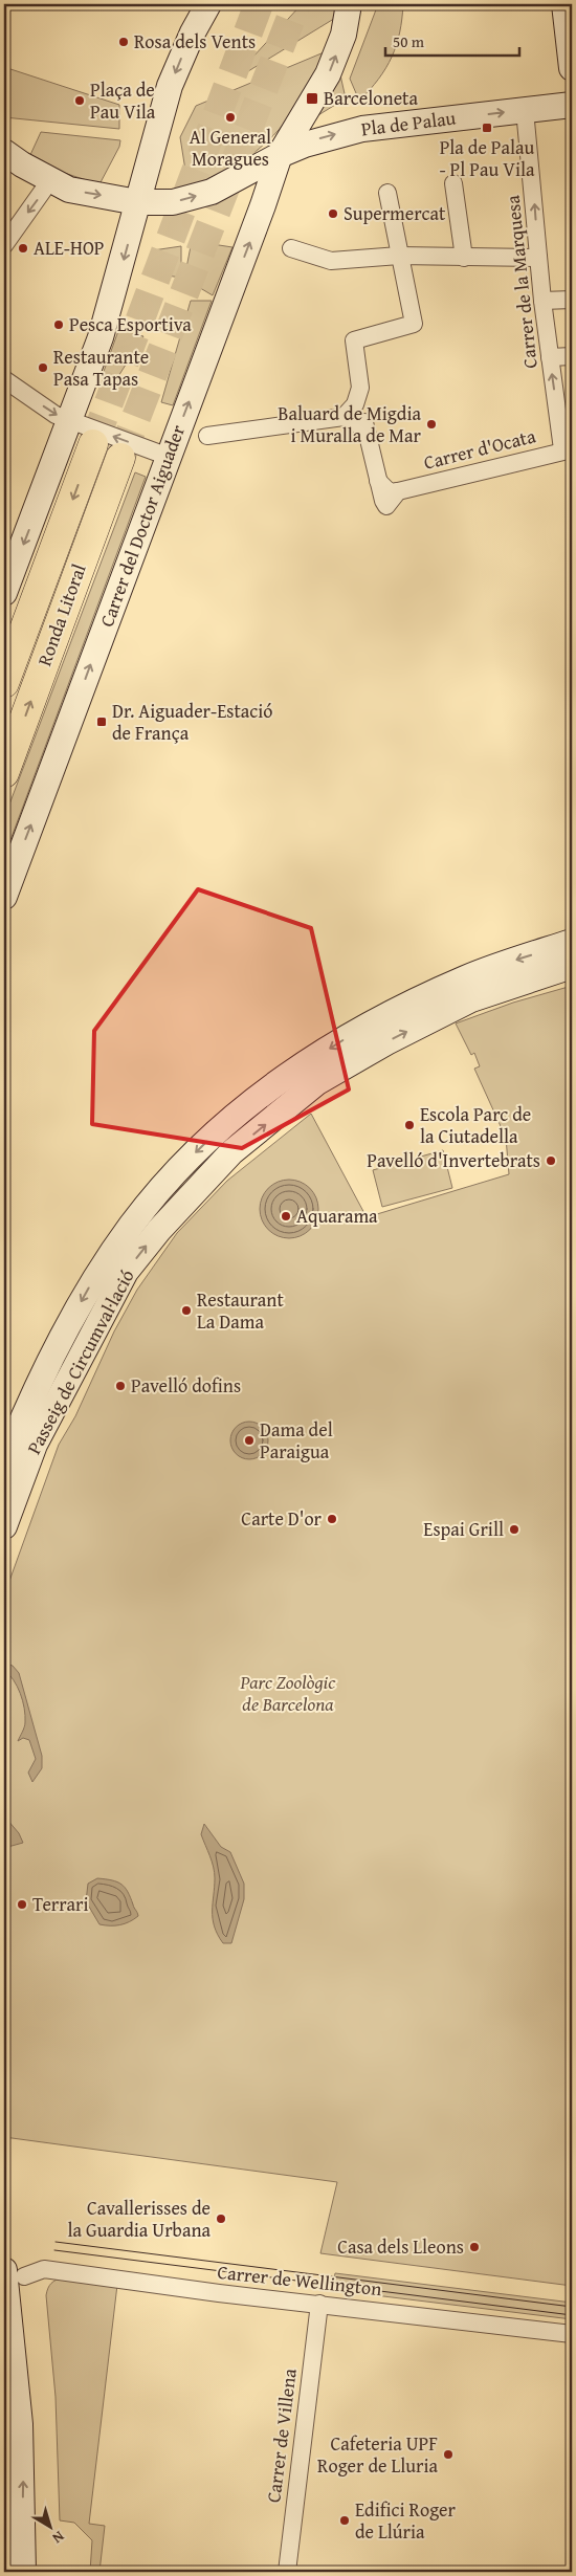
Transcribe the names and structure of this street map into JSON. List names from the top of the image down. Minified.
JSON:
{"streets":{"highway":["Ronda Litoral"],"street":["Pla de Palau","Carrer de la Marquesa","Carrer d'Ocata","Carrer del Doctor Aiguader","Passeig de Circumval·lació","Carrer de Wellington","Carrer de Villena"]},"crossings":[["Pla de Palau","Carrer de la Marquesa"],["Pla de Palau","Carrer del Doctor Aiguader"],["Carrer de la Marquesa","Carrer d'Ocata"],["Carrer de Wellington","Carrer de Villena"]],"parks":["Parc Zoològic de Barcelona"],"places":{"other":["Rosa dels Vents","Plaça de Pau Vila","Al General Moragues","Supermercat","ALE-HOP","Pesca Esportiva","Restaurante Pasa Tapas","Baluard de Migdia i Muralla de Mar","Escola Parc de la Ciutadella","Pavelló d'Invertebrats","Aquarama","Restaurant La Dama","Pavelló dofins","Dama del Paraigua","Carte D'or","Espai Grill","Terrari","Cavallerisses de la Guardia Urbana","Casa dels Lleons","Cafeteria UPF Roger de Lluria","Edifici Roger de Llúria"],"transit":["Barceloneta","Pla de Palau - Pl Pau Vila","Dr. Aiguader-Estació de França"]},"scale_bar":"50 m","north":"bottom right"}
